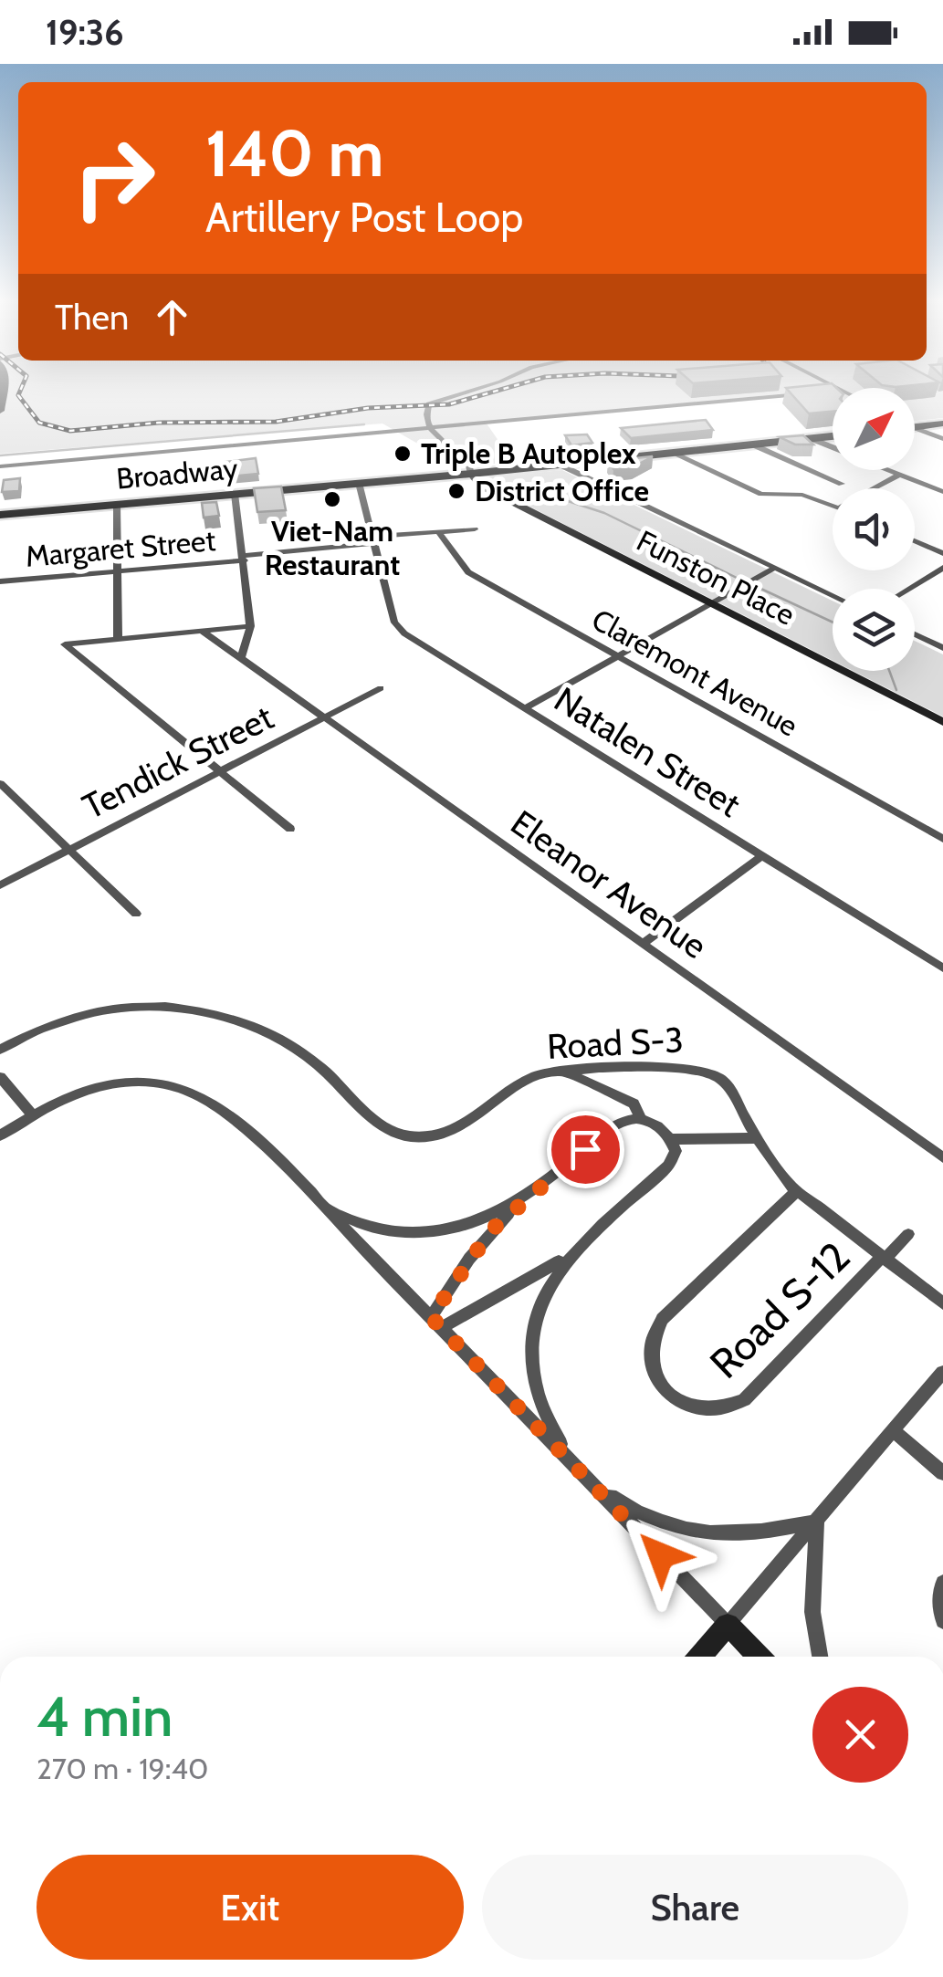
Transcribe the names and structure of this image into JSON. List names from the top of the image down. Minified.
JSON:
{"streets":{"main road":["Broadway"],"street":["Margaret Street","Funston Place","Claremont Avenue","Natalen Street","Tendick Street","Eleanor Avenue","Road S-3","Road S-12"]},"crossings":[["Broadway","Funston Place"],["Broadway","Natalen Street"],["Margaret Street","Claremont Avenue"],["Margaret Street","Natalen Street"],["Tendick Street","Eleanor Avenue"],["Road S-3","Road S-12"]],"places":["Triple B Autoplex","District Office","Viet-Nam Restaurant"],"north":"top right","page":{"status":"19:36","turn":["140 m","Artillery Post Loop"],"then":"Then","heading":["4 min","270 m · 19:40"],"buttons":["Exit","Share"]}}
